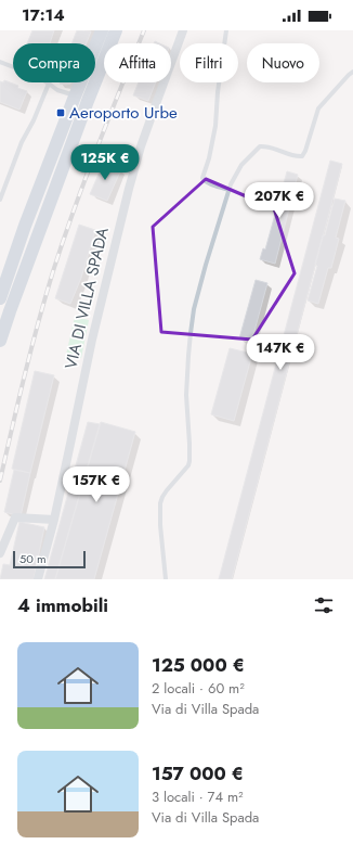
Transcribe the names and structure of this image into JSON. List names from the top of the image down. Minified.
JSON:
{"streets":{"street":["VIA DI VILLA SPADA"]},"places":{"transit":["Aeroporto Urbe"]},"scale_bar":"50 m","page":{"status":"17:14","chip":["Compra","Affitta","Filtri","Nuovo"],"price":["125K €","207K €","147K €","157K €"],"scale":"50 m","heading":"4 immobili","list":[{"name":"125 000 €","note":"2 locali · 60 m² · Via di Villa Spada"},{"name":"157 000 €","note":"3 locali · 74 m² · Via di Villa Spada"}]}}
